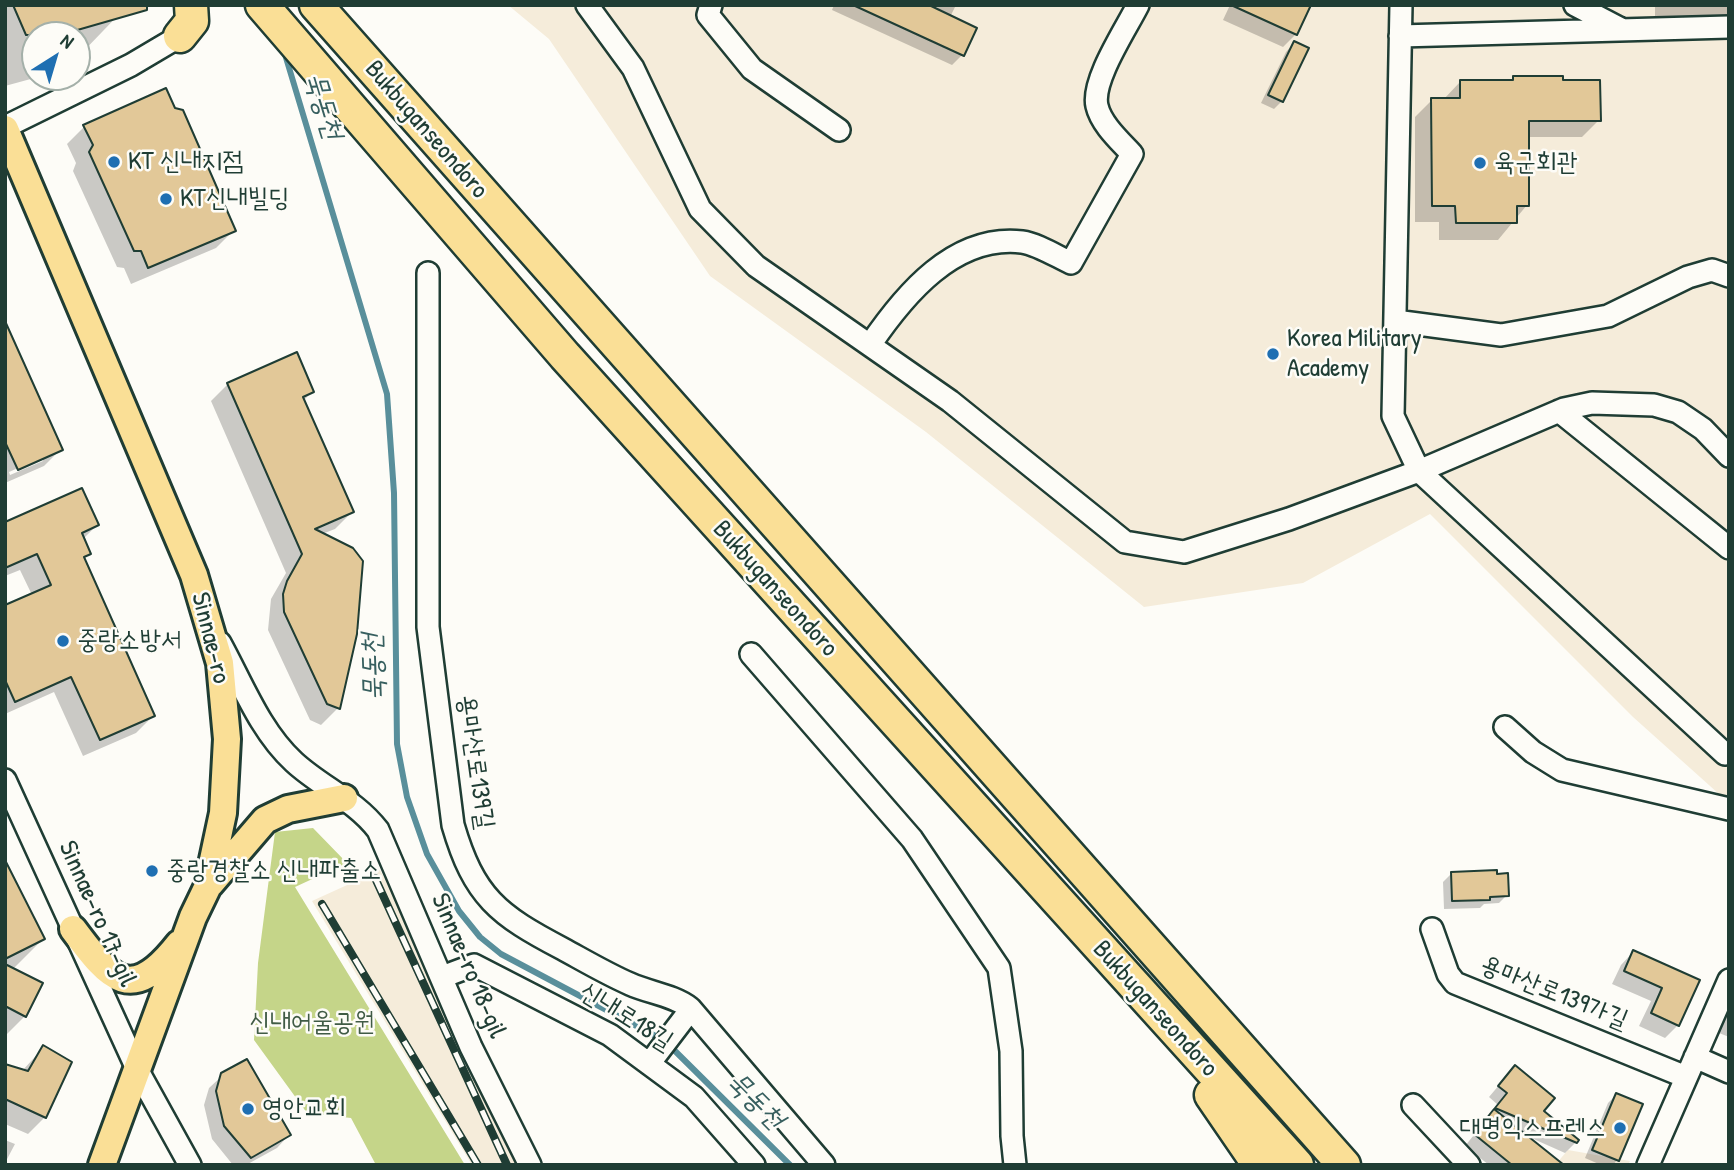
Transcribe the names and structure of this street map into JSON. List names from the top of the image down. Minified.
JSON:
{"streets":{"highway":["Bukbuganseondoro"],"main road":["Sinnae-ro"],"street":["용마산로139길","Sinnae-ro 17-gil","Sinnae-ro 18-gil","용마산로139가길","신내로18길"]},"crossings":[["Sinnae-ro","Sinnae-ro 17-gil"],["Sinnae-ro 18-gil","신내로18길"]],"water":["묵동천"],"parks":["신내어울공원"],"places":["KT 신내지점","육군회관","KT신내빌딩","Korea Military Academy","중랑소방서","중랑경찰소 신내파출소","영안교회","대명익스프레스"],"north":"top right"}
